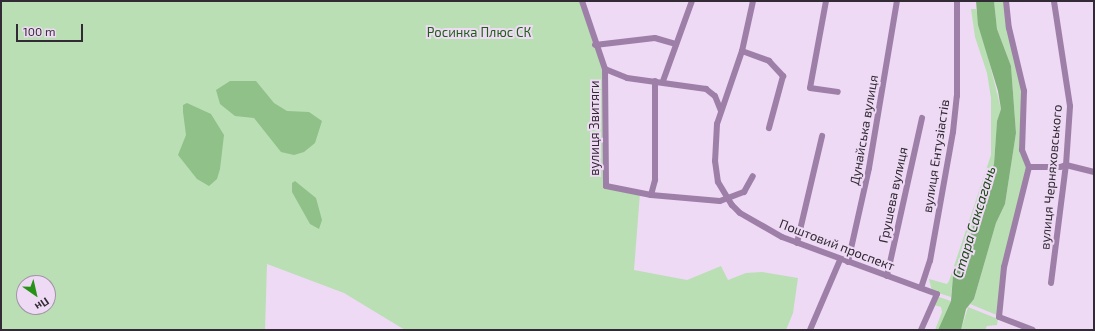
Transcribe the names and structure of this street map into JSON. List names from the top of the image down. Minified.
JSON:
{"streets":{"street":["вулиця Звитяги","Дунайська вулиця","вулиця Ентузіастів","вулиця Черняховського","Грушева вулиця","Поштовий проспект"]},"crossings":[["Дунайська вулиця","Поштовий проспект"],["вулиця Ентузіастів","Поштовий проспект"],["Грушева вулиця","Поштовий проспект"]],"water":["Стара Саксагань"],"parks":["Росинка Плюс СК"],"scale_bar":"100 m","north":"bottom right"}
